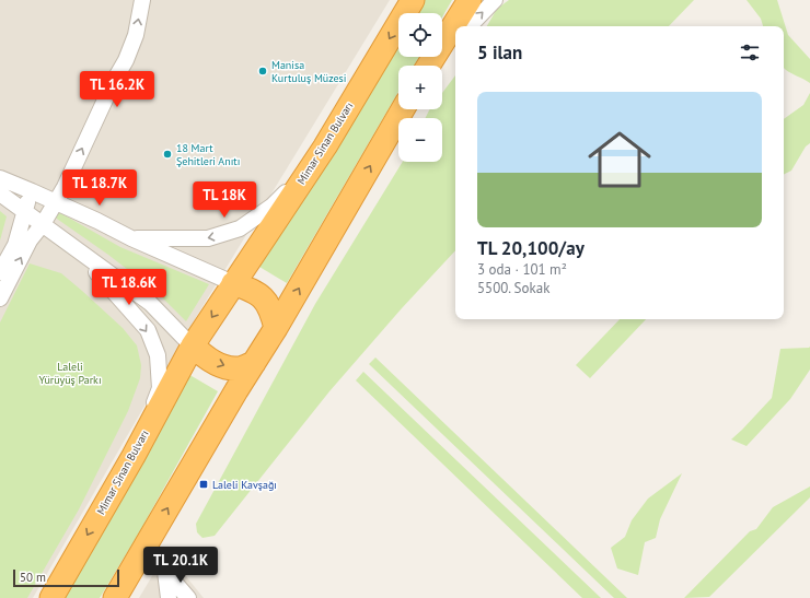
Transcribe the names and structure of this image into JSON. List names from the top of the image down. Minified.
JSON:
{"streets":{"highway":["Mimar Sinan Bulvarı"]},"parks":["Laleli Yürüyüş Parkı"],"places":{"other":["Manisa Kurtuluş Müzesi","18 Mart Şehitleri Anıtı"],"transit":["Laleli Kavşağı"]},"scale_bar":"50 m","page":{"map_buttons":["+","−"],"heading":"5 ilan","price":["TL 16.2K","TL 18.7K","TL 18K","TL 18.6K","TL 20.1K"],"list":[{"name":"TL 20,100/ay","note":"3 oda · 101 m² · 5500. Sokak"}],"scale":"50 m"}}
